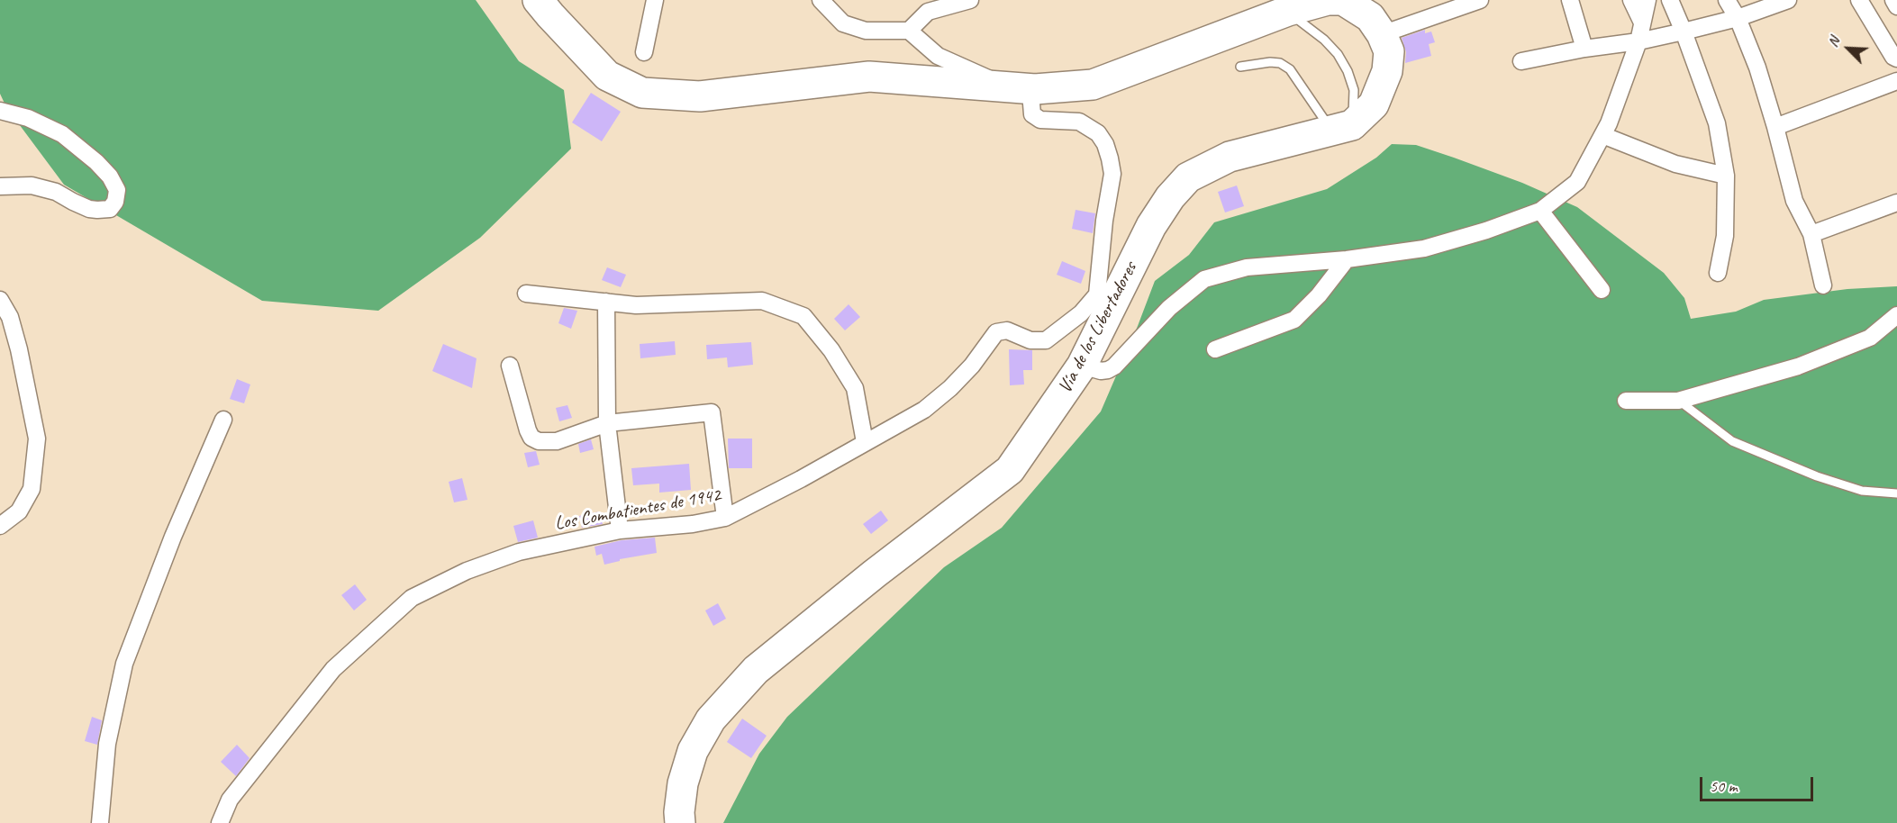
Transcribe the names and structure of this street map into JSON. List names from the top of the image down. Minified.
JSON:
{"streets":{"highway":["Vía de los Libertadores"],"street":["Los Combatientes de 1942"]},"crossings":[["Vía de los Libertadores","Los Combatientes de 1942"]],"scale_bar":"50 m","north":"top left"}
